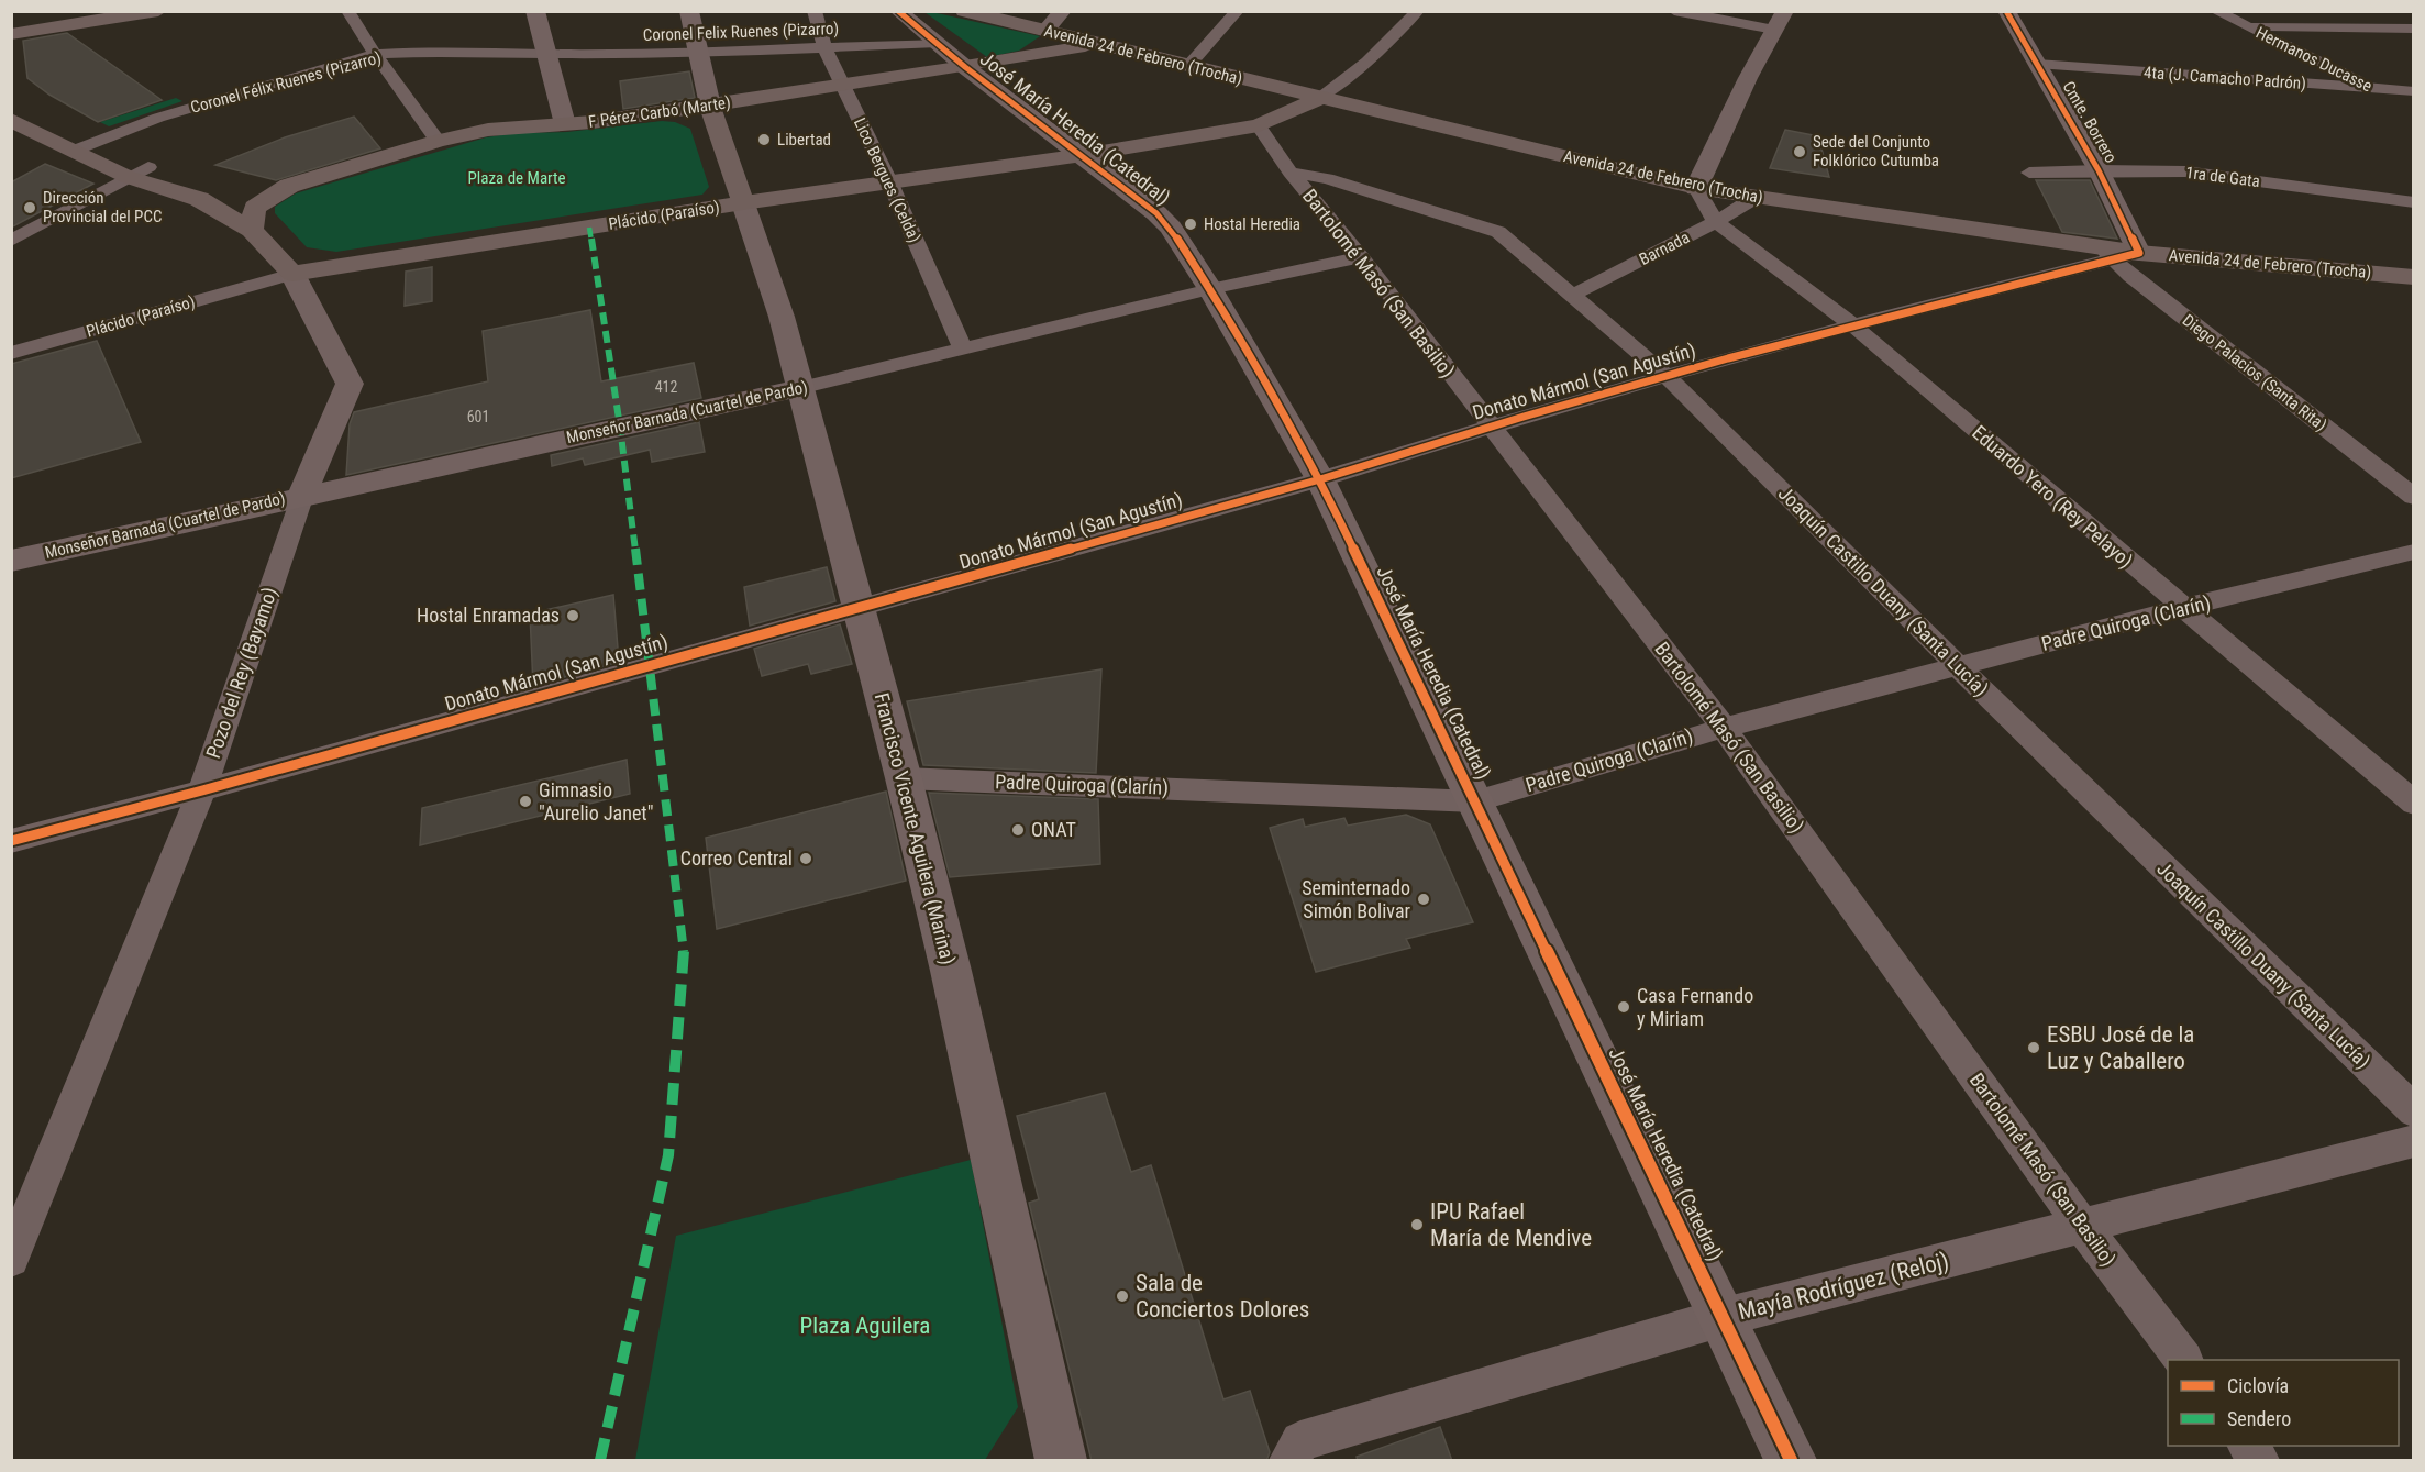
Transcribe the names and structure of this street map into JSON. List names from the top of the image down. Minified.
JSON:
{"streets":{"main road":["Avenida 24 de Febrero (Trocha)","F Pérez Carbó (Marte)","Plácido (Paraíso)"],"street":["Coronel Felix Ruenes (Pizarro)","Hermanos Ducasse","4ta (J. Camacho Padrón)","Coronel Félix Ruenes (Pizarro)","Cmte. Borrero","José María Heredia (Catedral)","1ra de Gata","Lico Bergues (Celda)","Barnada","Bartolomé Masó (San Basilio)","Diego Palacios (Santa Rita)","Donato Mármol (San Agustín)","Monseñor Barnada (Cuartel de Pardo)","Eduardo Yero (Rey Pelayo)","Joaquín Castillo Duany (Santa Lucía)","Padre Quiroga (Clarín)","Pozo del Rey (Bayamo)","Francisco Vicente Aguilera (Marina)","Mayía Rodríguez (Reloj)"]},"crossings":[["Coronel Felix Ruenes (Pizarro)","Coronel Félix Ruenes (Pizarro)"],["Coronel Felix Ruenes (Pizarro)","José María Heredia (Catedral)"],["Coronel Felix Ruenes (Pizarro)","Lico Bergues (Celda)"],["Avenida 24 de Febrero (Trocha)","F Pérez Carbó (Marte)"],["Avenida 24 de Febrero (Trocha)","Cmte. Borrero"],["Avenida 24 de Febrero (Trocha)","Plácido (Paraíso)"],["Avenida 24 de Febrero (Trocha)","Barnada"],["Avenida 24 de Febrero (Trocha)","Diego Palacios (Santa Rita)"],["Avenida 24 de Febrero (Trocha)","Donato Mármol (San Agustín)"],["Avenida 24 de Febrero (Trocha)","Eduardo Yero (Rey Pelayo)"],["Hermanos Ducasse","4ta (J. Camacho Padrón)"],["4ta (J. Camacho Padrón)","Cmte. Borrero"],["F Pérez Carbó (Marte)","José María Heredia (Catedral)"],["F Pérez Carbó (Marte)","Lico Bergues (Celda)"],["Cmte. Borrero","1ra de Gata"],["Cmte. Borrero","Donato Mármol (San Agustín)"],["José María Heredia (Catedral)","Plácido (Paraíso)"],["José María Heredia (Catedral)","Donato Mármol (San Agustín)"],["José María Heredia (Catedral)","Monseñor Barnada (Cuartel de Pardo)"],["José María Heredia (Catedral)","Padre Quiroga (Clarín)"],["José María Heredia (Catedral)","Mayía Rodríguez (Reloj)"],["Lico Bergues (Celda)","Plácido (Paraíso)"],["Lico Bergues (Celda)","Monseñor Barnada (Cuartel de Pardo)"],["Plácido (Paraíso)","Bartolomé Masó (San Basilio)"],["Plácido (Paraíso)","Pozo del Rey (Bayamo)"],["Plácido (Paraíso)","Francisco Vicente Aguilera (Marina)"],["Barnada","Eduardo Yero (Rey Pelayo)"],["Barnada","Joaquín Castillo Duany (Santa Lucía)"],["Bartolomé Masó (San Basilio)","Donato Mármol (San Agustín)"],["Bartolomé Masó (San Basilio)","Monseñor Barnada (Cuartel de Pardo)"],["Bartolomé Masó (San Basilio)","Joaquín Castillo Duany (Santa Lucía)"],["Bartolomé Masó (San Basilio)","Padre Quiroga (Clarín)"],["Bartolomé Masó (San Basilio)","Mayía Rodríguez (Reloj)"],["Diego Palacios (Santa Rita)","Donato Mármol (San Agustín)"],["Donato Mármol (San Agustín)","Eduardo Yero (Rey Pelayo)"],["Donato Mármol (San Agustín)","Joaquín Castillo Duany (Santa Lucía)"],["Donato Mármol (San Agustín)","Pozo del Rey (Bayamo)"],["Donato Mármol (San Agustín)","Francisco Vicente Aguilera (Marina)"],["Monseñor Barnada (Cuartel de Pardo)","Pozo del Rey (Bayamo)"],["Monseñor Barnada (Cuartel de Pardo)","Francisco Vicente Aguilera (Marina)"],["Eduardo Yero (Rey Pelayo)","Padre Quiroga (Clarín)"],["Joaquín Castillo Duany (Santa Lucía)","Padre Quiroga (Clarín)"],["Padre Quiroga (Clarín)","Francisco Vicente Aguilera (Marina)"]],"parks":["Plaza de Marte","Plaza Aguilera"],"places":["Libertad","Sede del Conjunto Folklórico Cutumba","Dirección Provincial del PCC","Hostal Heredia","Hostal Enramadas","Gimnasio \"Aurelio Janet\"","ONAT","Correo Central","Seminternado Simón Bolivar","Casa Fernando y Miriam","ESBU José de la Luz y Caballero","IPU Rafael María de Mendive","Sala de Conciertos Dolores"],"house_numbers":["412","601"],"legend":["Ciclovía","Sendero"]}
